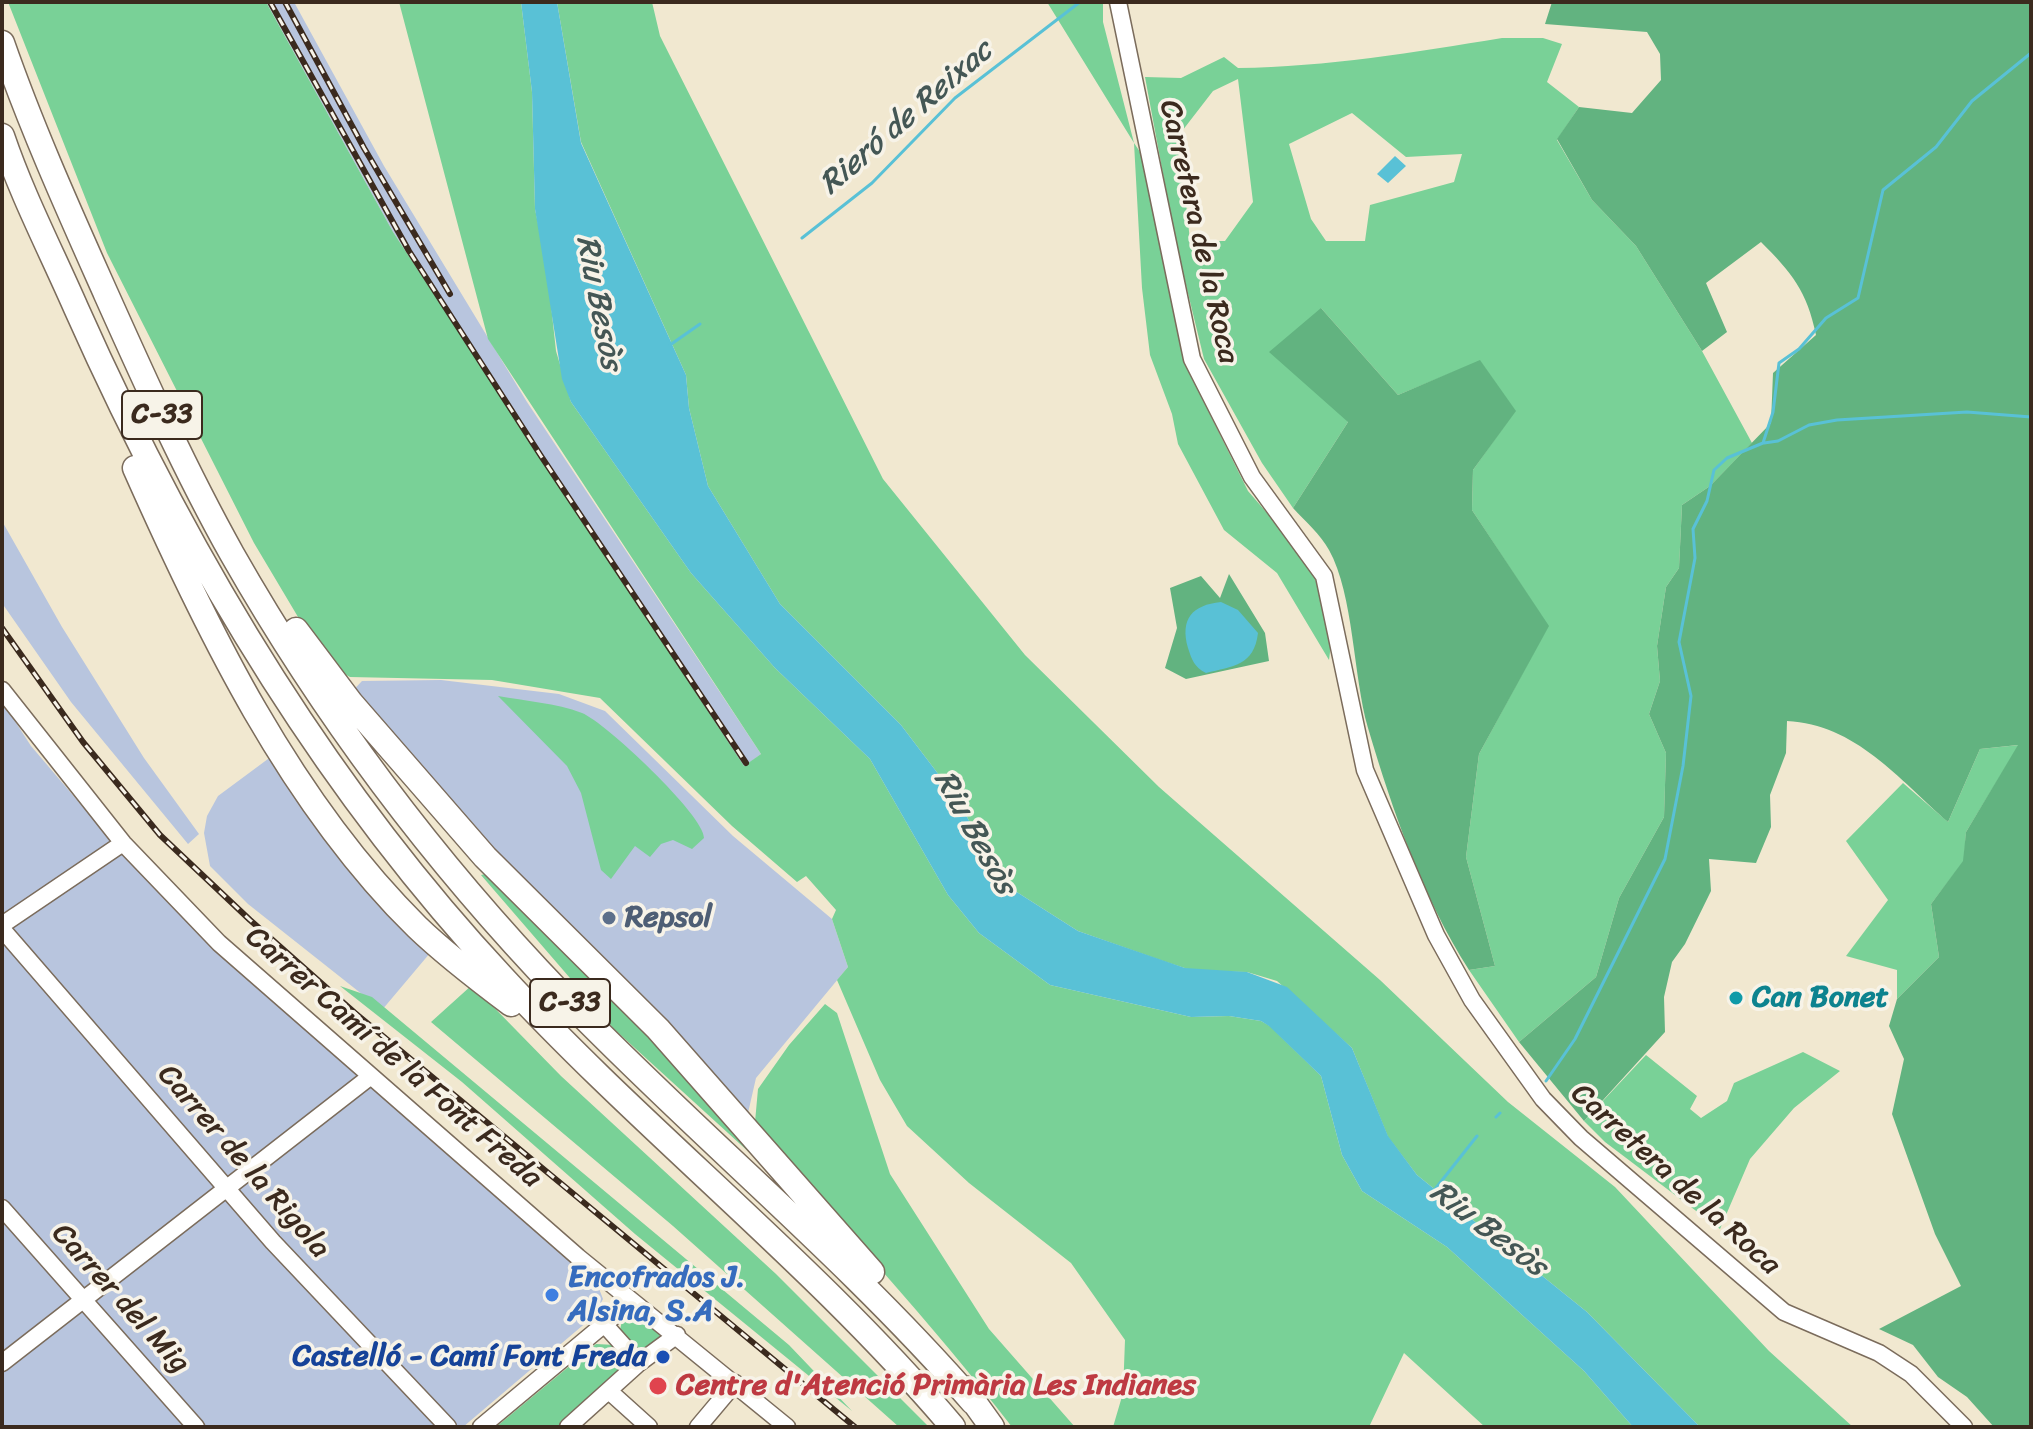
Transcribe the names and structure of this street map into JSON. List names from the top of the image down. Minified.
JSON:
{"streets":{"highway":["C-33"],"street":["Carretera de la Roca","Carrer Camí de la Font Freda","Carrer de la Rigola","Carrer del Mig"]},"water":["Rieró de Reixac","Riu Besòs"],"places":["Repsol","Can Bonet","Encofrados J. Alsina, S.A","Castelló - Camí Font Freda","Centre d'Atenció Primària Les Indianes"]}
